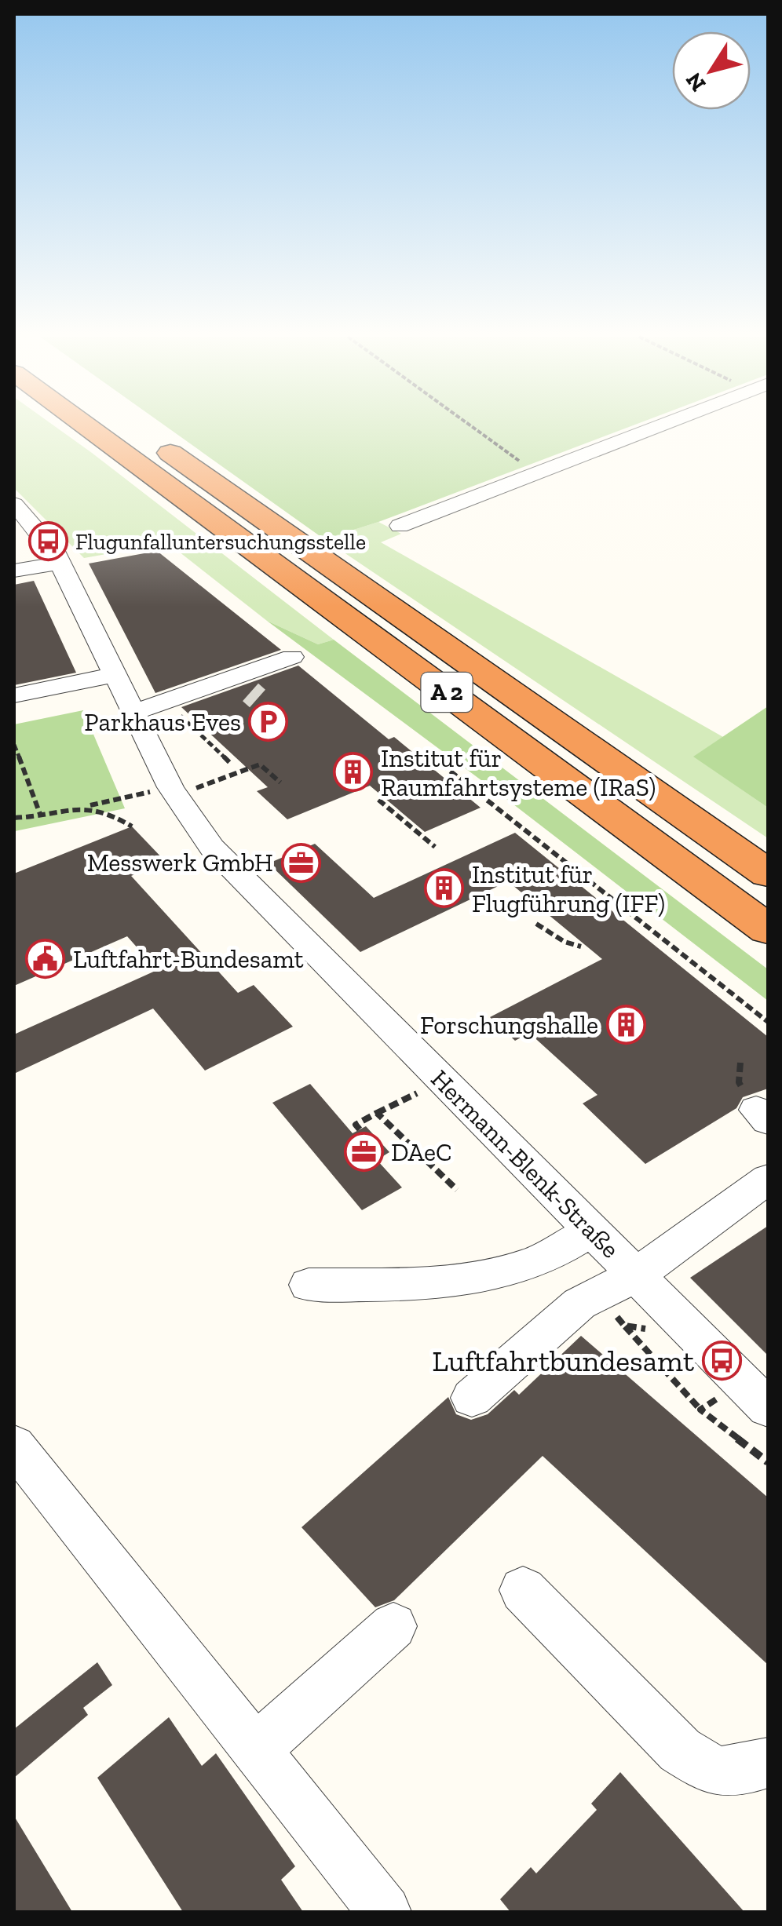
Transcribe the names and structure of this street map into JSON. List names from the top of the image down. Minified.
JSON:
{"streets":{"highway":["A 2"],"street":["Hermann-Blenk-Straße"]},"places":{"bus stop":["Flugunfalluntersuchungsstelle","Luftfahrtbundesamt"],"parking":["Parkhaus Eves"],"building":["Institut für Raumfahrtsysteme (IRaS)","Institut für Flugführung (IFF)","Forschungshalle"],"office":["Messwerk GmbH","DAeC"],"public building":["Luftfahrt-Bundesamt"]},"north":"bottom left"}
